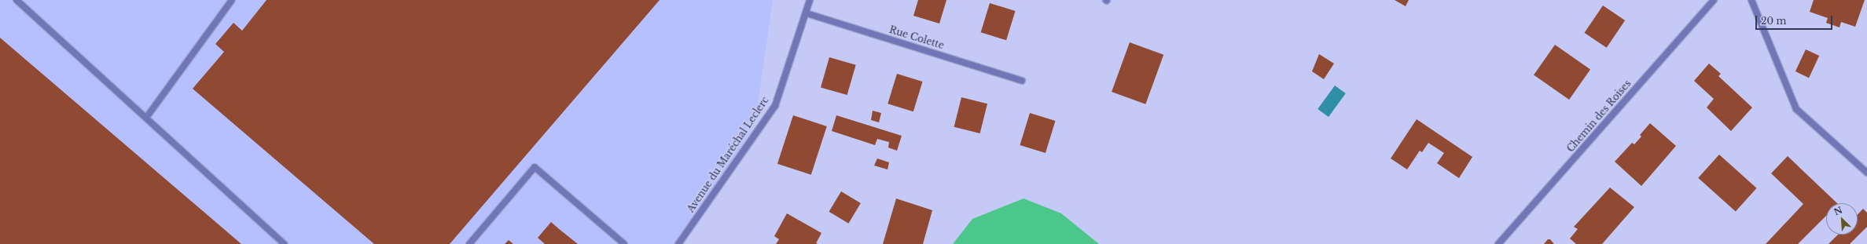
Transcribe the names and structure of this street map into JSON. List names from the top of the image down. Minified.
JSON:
{"streets":{"street":["Rue Colette","Chemin des Roises","Avenue du Maréchal Leclerc"]},"crossings":[["Rue Colette","Avenue du Maréchal Leclerc"]],"scale_bar":"20 m","north":"top left"}
